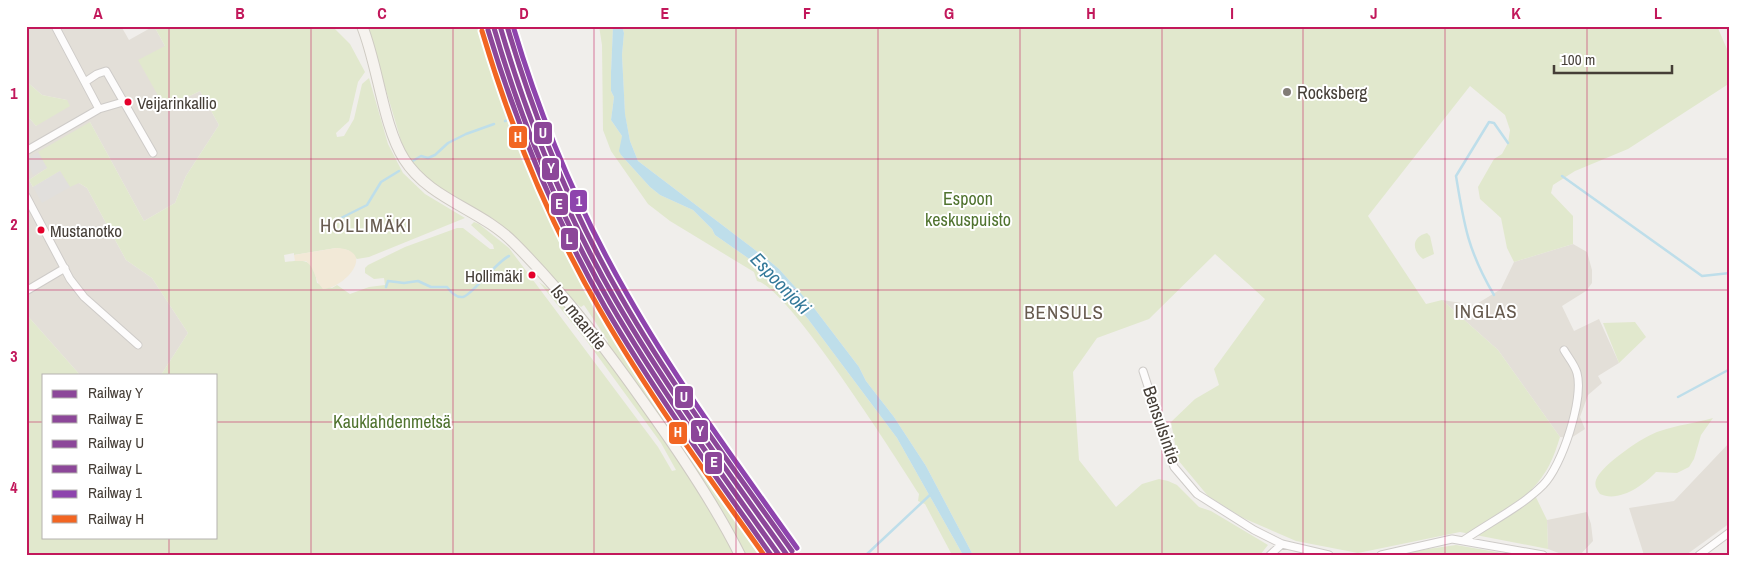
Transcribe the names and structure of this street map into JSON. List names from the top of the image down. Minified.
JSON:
{"streets":{"main road":["Iso maantie"],"street":["Bensulsintie"]},"districts":["HOLLIMÄKI","INGLAS","BENSULS"],"water":["Espoonjoki"],"parks":["Espoon keskuspuisto","Kauklahdenmetsä"],"places":["Rocksberg","Veijarinkallio","Mustanotko","Hollimäki"],"lines":["rail line Y","rail line U","rail line 1","rail line E","rail line L","rail line H"],"legend":["Railway Y","Railway E","Railway U","Railway L","Railway 1","Railway H"],"scale_bar":"100 m","grid":{"columns":["A","B","C","D","E","F","G","H","I","J","K","L"],"rows":["1","2","3","4"]}}
